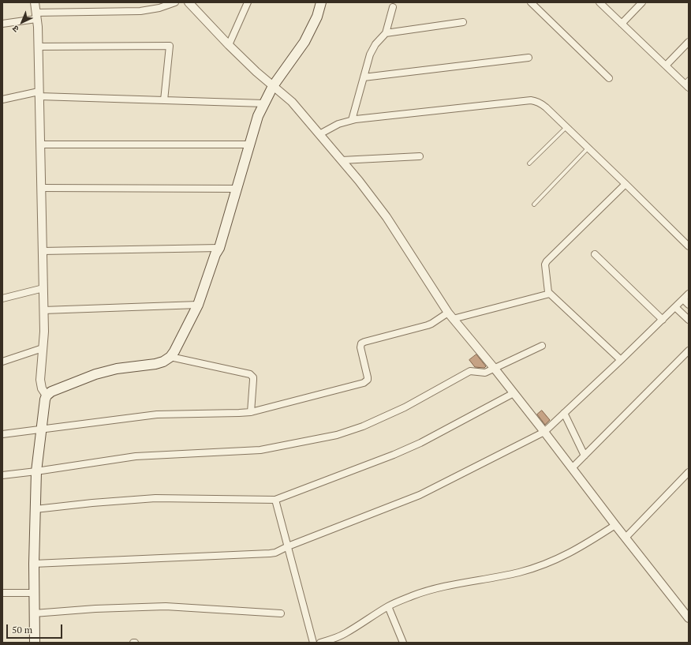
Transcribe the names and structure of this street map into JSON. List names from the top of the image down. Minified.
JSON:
{"scale_bar":"50 m","north":"bottom left"}
